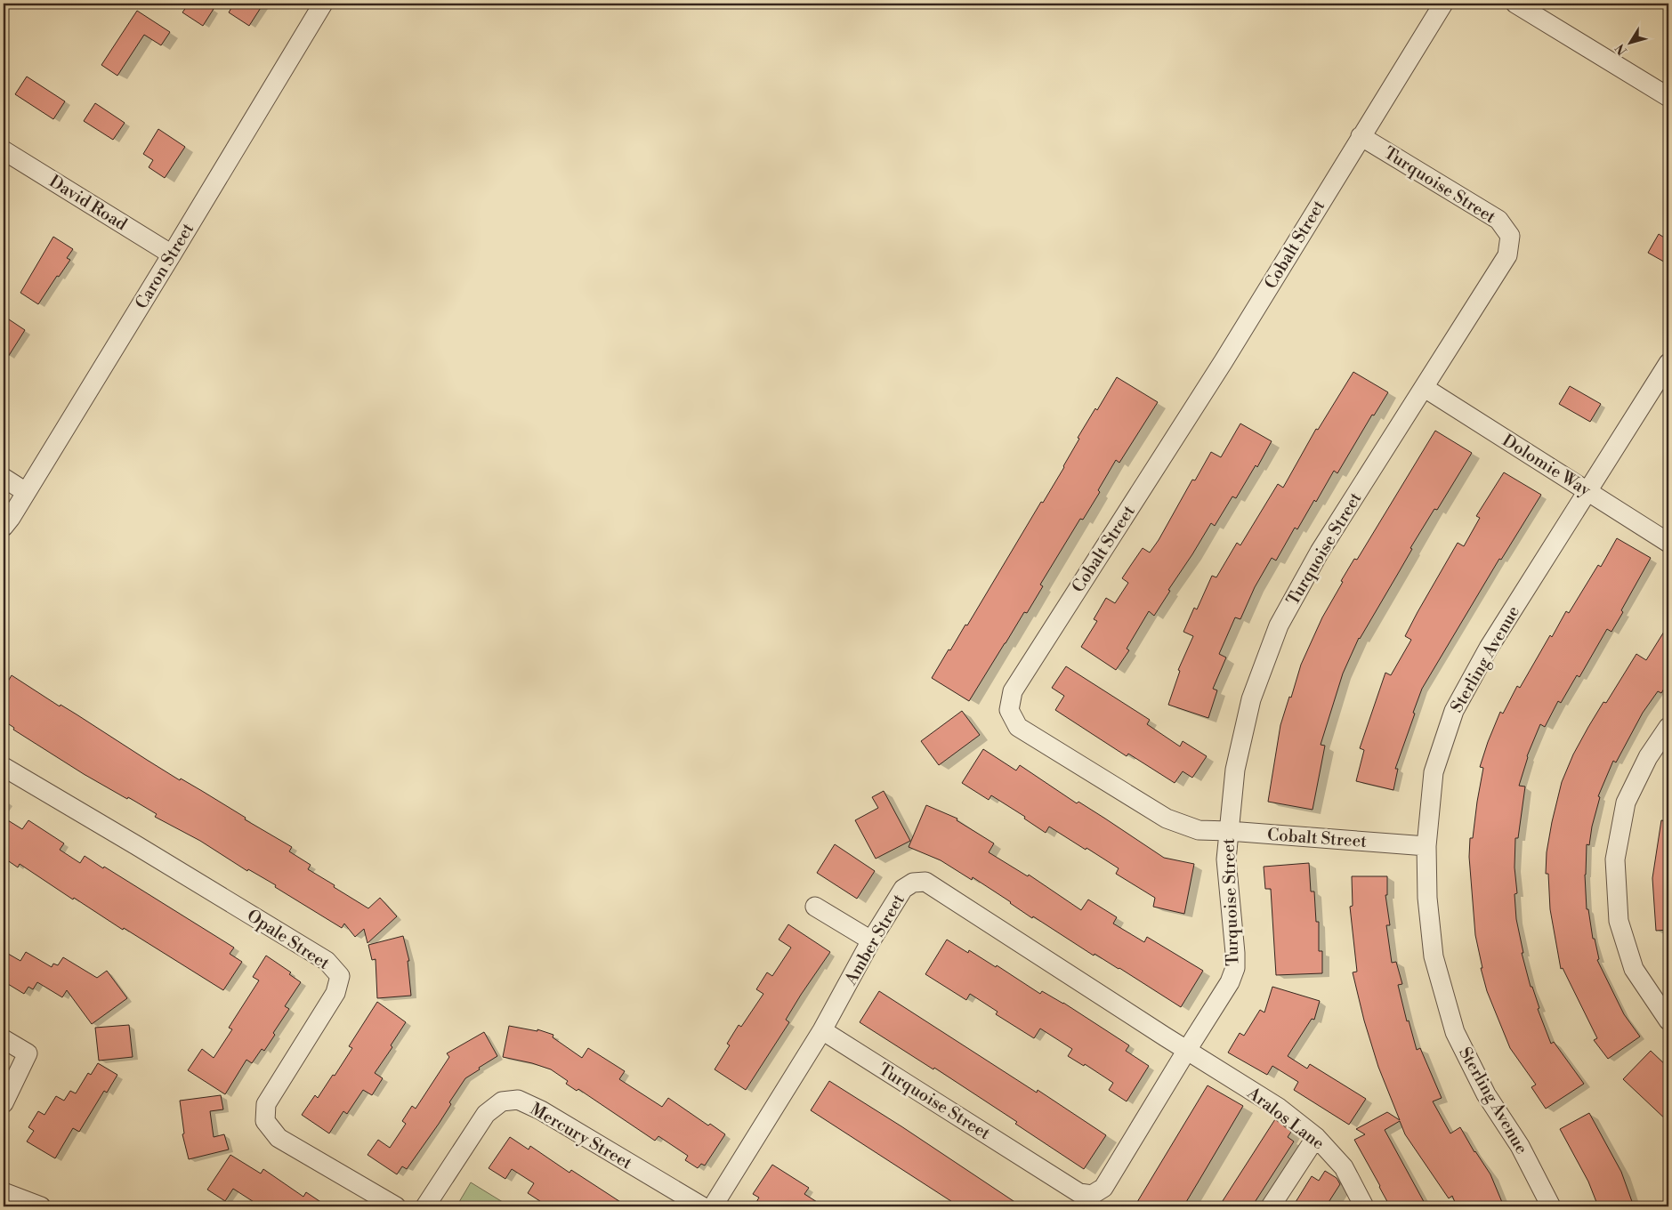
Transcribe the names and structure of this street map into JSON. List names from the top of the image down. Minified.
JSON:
{"streets":{"street":["Turquoise Street","David Road","Cobalt Street","Caron Street","Dolomie Way","Sterling Avenue","Opale Street","Amber Street","Aralos Lane","Mercury Street"]},"crossings":[["Turquoise Street","Cobalt Street"],["Turquoise Street","Dolomie Way"],["Turquoise Street","Amber Street"],["Turquoise Street","Aralos Lane"],["David Road","Caron Street"],["Cobalt Street","Sterling Avenue"],["Dolomie Way","Sterling Avenue"],["Amber Street","Aralos Lane"]],"north":"bottom left"}
